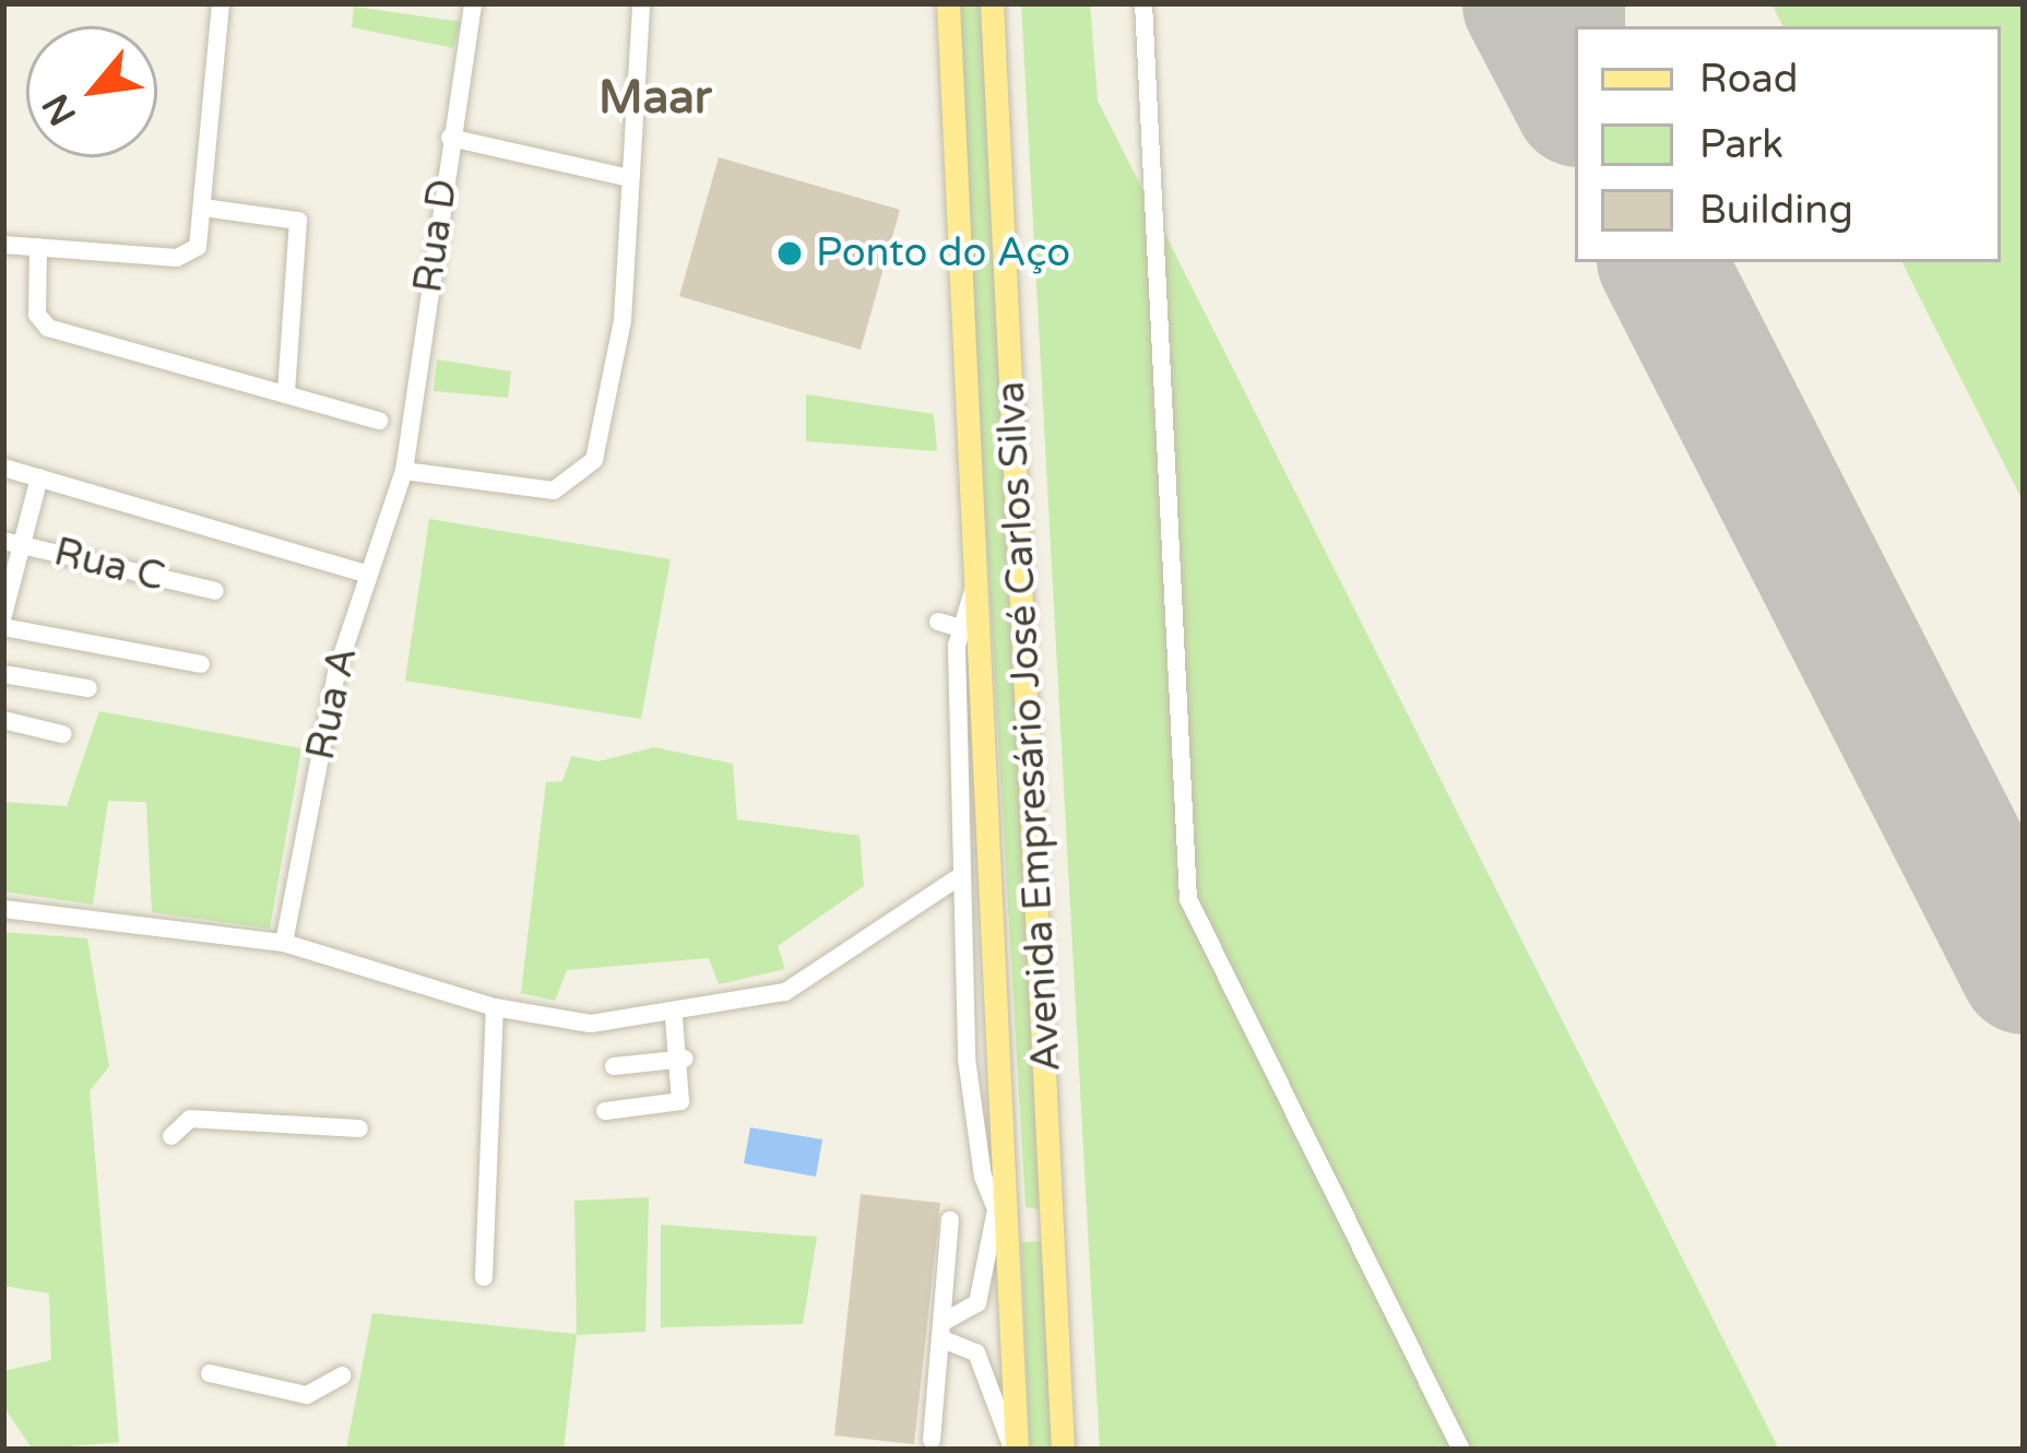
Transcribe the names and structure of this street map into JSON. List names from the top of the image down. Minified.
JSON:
{"streets":{"main road":["Avenida Empresário José Carlos Silva"],"street":["Rua D","Rua C","Rua A"]},"crossings":[["Rua D","Rua A"]],"districts":["Maar"],"places":["Ponto do Aço"],"legend":["Road","Park","Building"],"north":"bottom left"}
